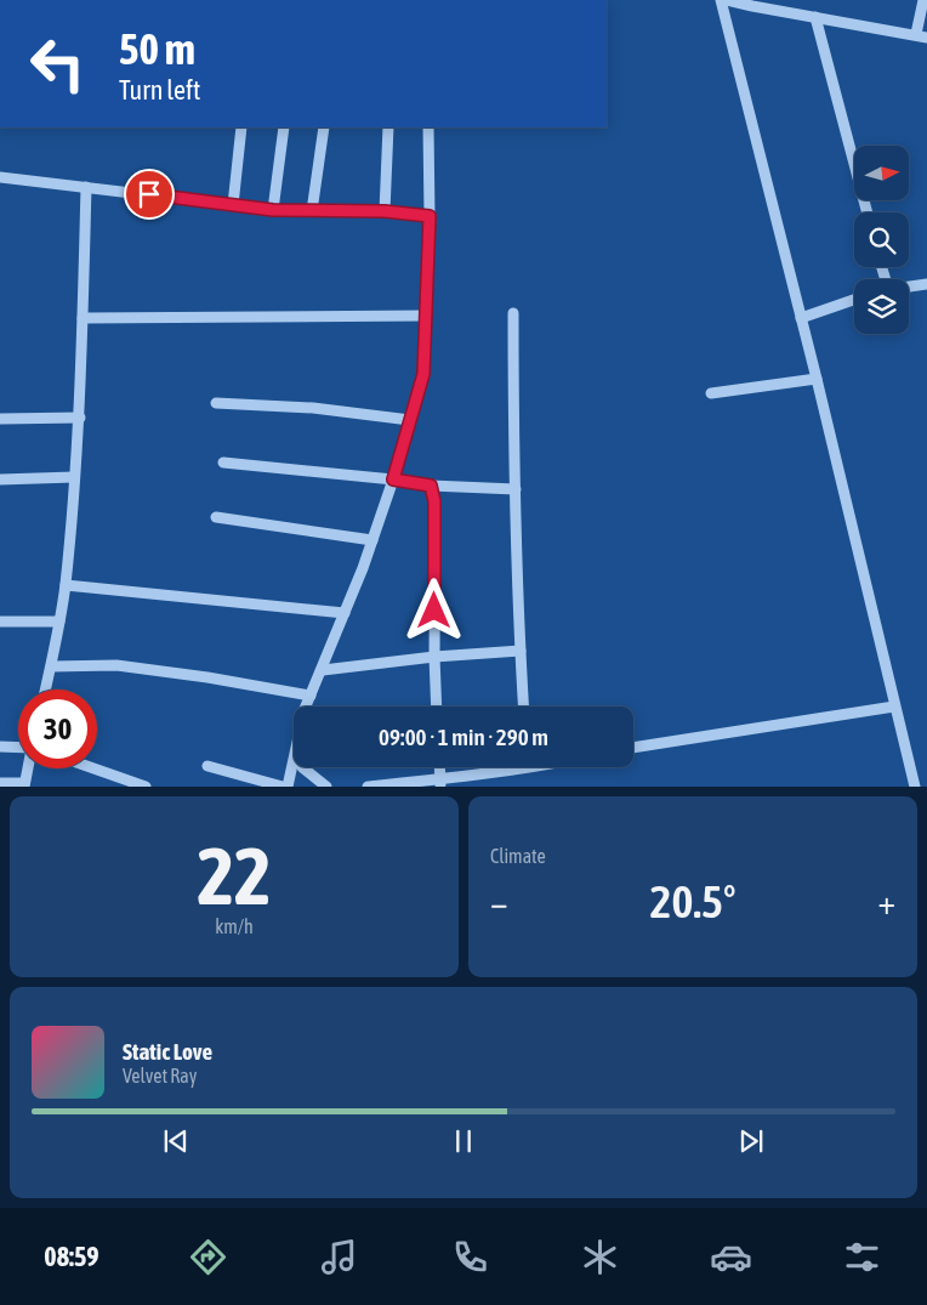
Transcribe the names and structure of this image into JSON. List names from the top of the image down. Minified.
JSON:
{"north":"right","page":{"turn":["50 m","Turn left"],"limit":"30","trip":"09:00 · 1 min · 290 m","tile":[["22","km/h"],"Climate"],"heat":["−","20.5°","+"],"song":["Static Love","Velvet Ray"],"tabs":"08:59"}}
